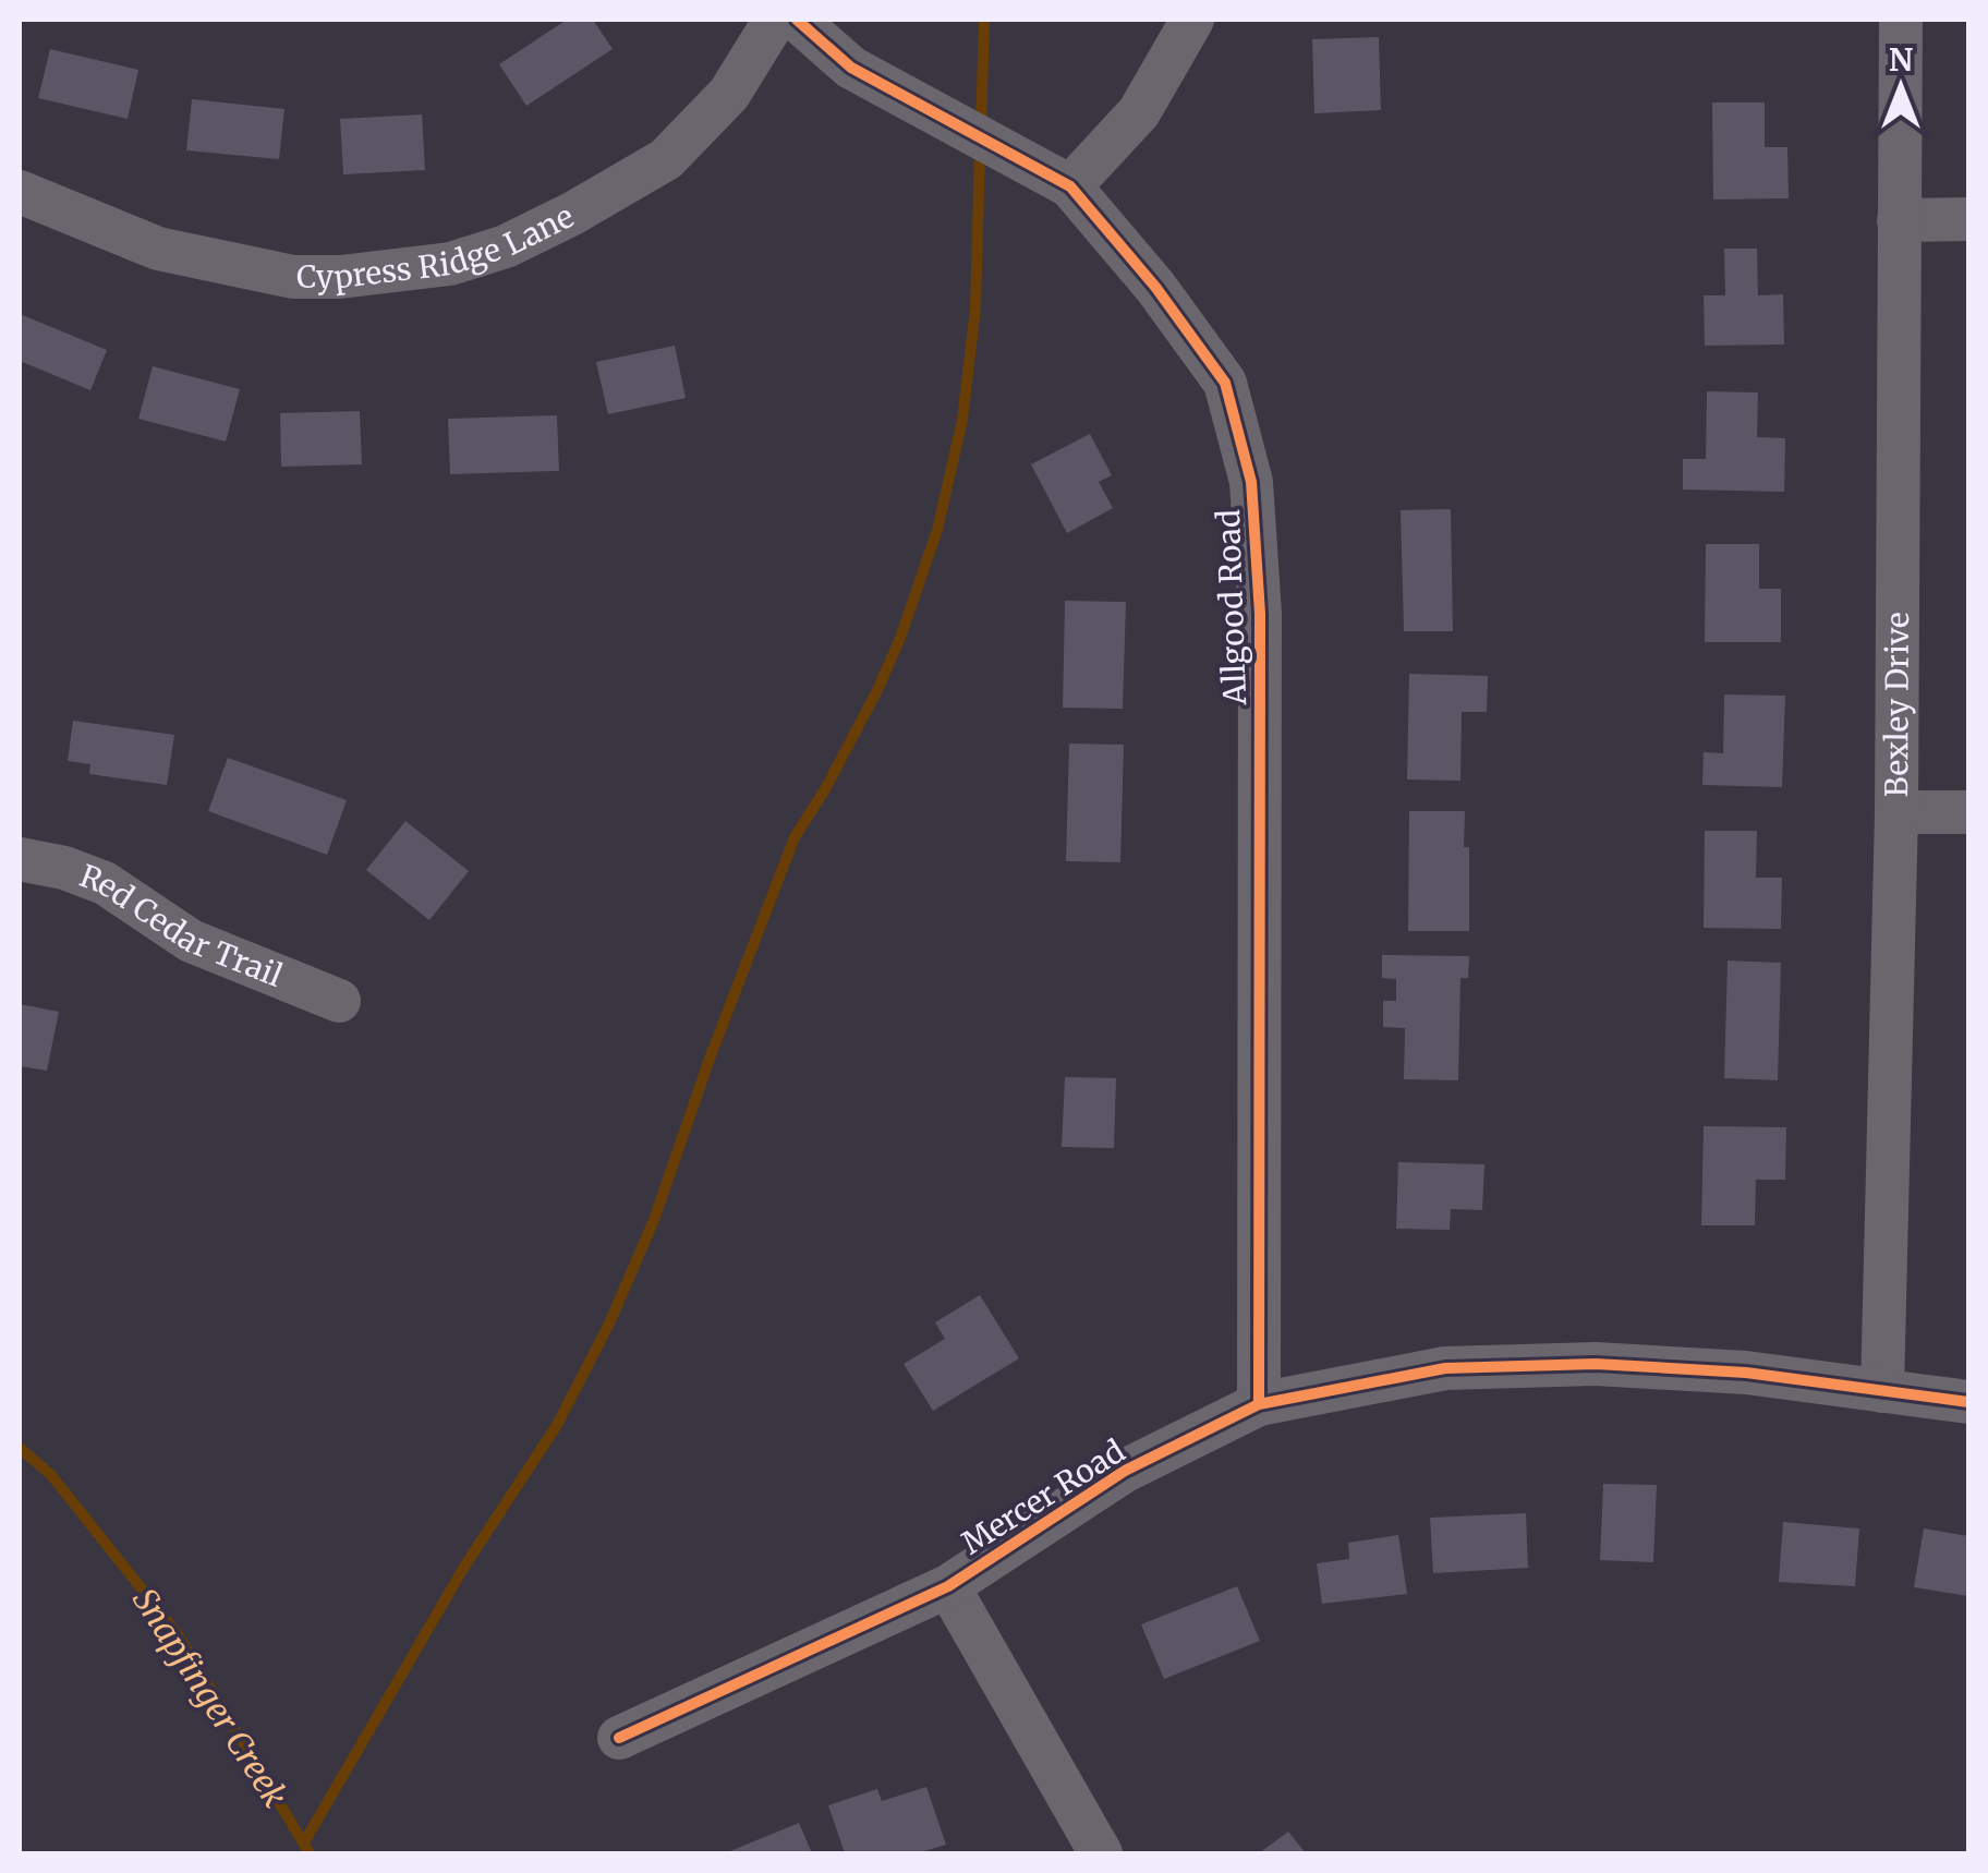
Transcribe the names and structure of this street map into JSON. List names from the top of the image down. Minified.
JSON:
{"streets":{"street":["Cypress Ridge Lane","Allgood Road","Bexley Drive","Red Cedar Trail","Mercer Road"]},"crossings":[["Allgood Road","Mercer Road"],["Bexley Drive","Mercer Road"]],"water":["Snapfinger Creek"],"north":"top"}
